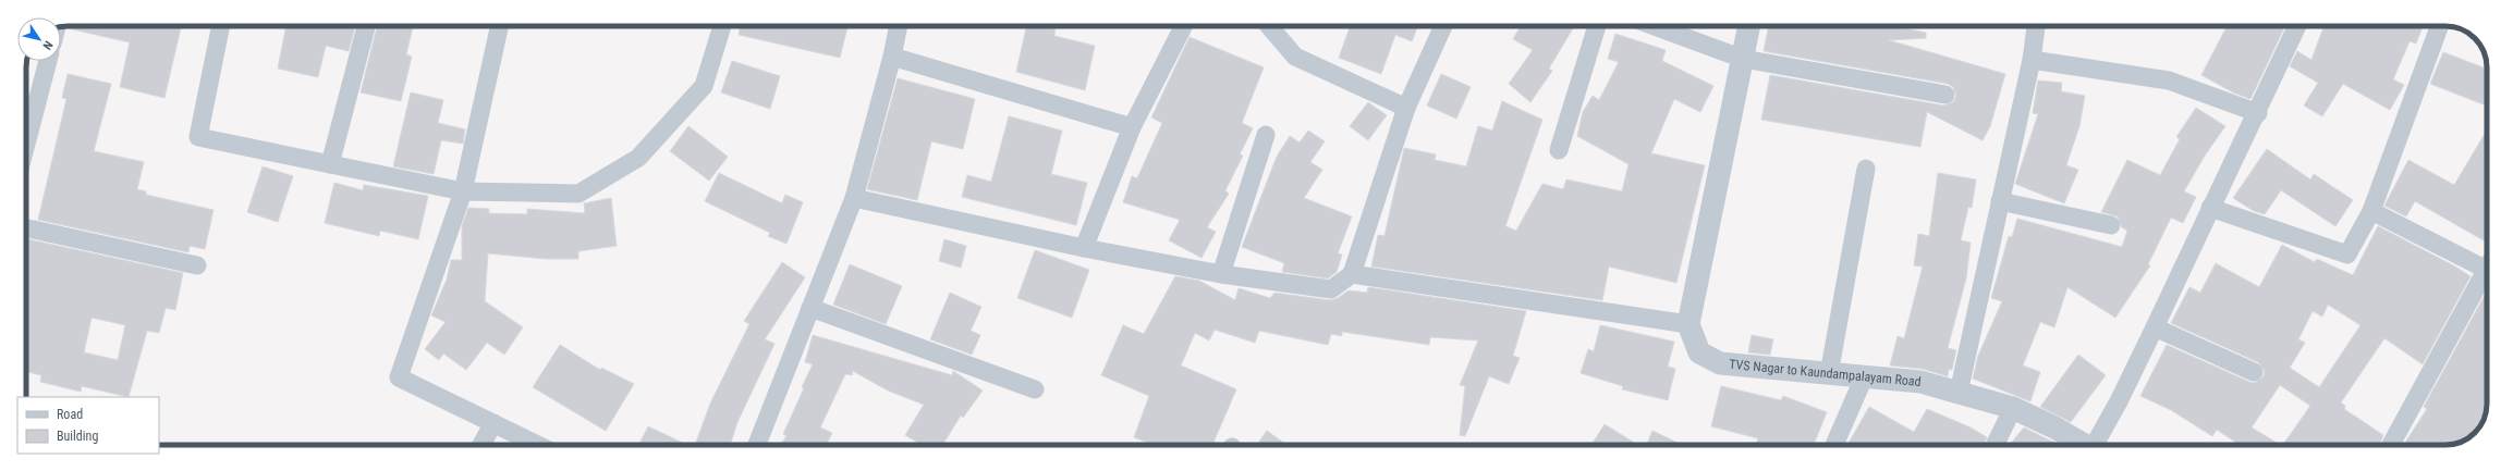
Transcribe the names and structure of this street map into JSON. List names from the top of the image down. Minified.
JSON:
{"streets":{"street":["TVS Nagar to Kaundampalayam Road"]},"legend":["Road","Building"],"north":"bottom right"}
